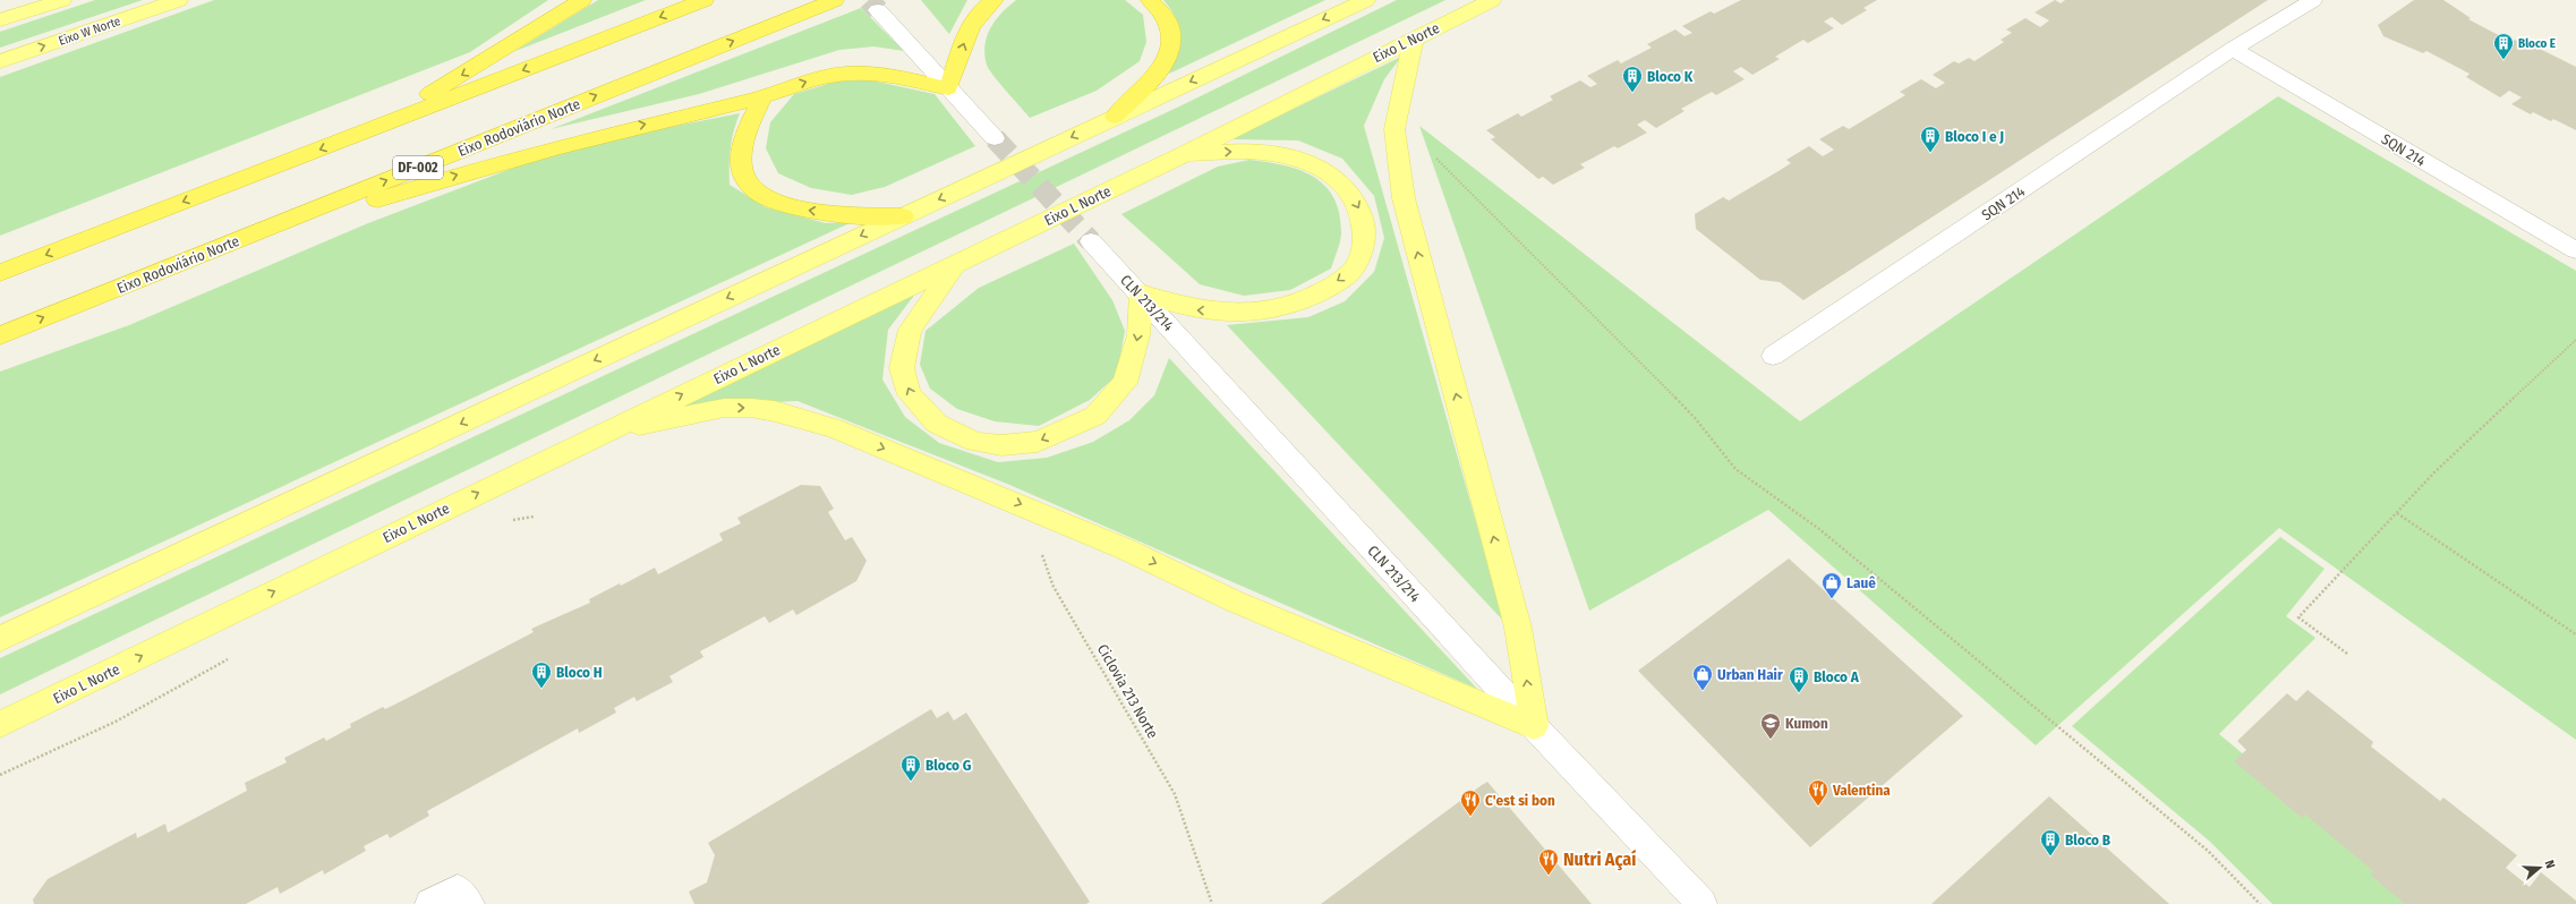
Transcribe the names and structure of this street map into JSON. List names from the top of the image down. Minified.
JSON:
{"streets":{"highway":["Eixo Rodoviário Norte","DF-002"],"main road":["Eixo W Norte","Eixo L Norte"],"street":["SQN 214","CLN 213/214"],"path":["Ciclovia 213 Norte"]},"places":{"building":["Bloco E","Bloco K","Bloco I e J","Bloco H","Bloco A","Bloco G","Bloco B"],"shop":["Lauê","Urban Hair"],"school or university":["Kumon"],"restaurant":["Valentina","C'est si bon","Nutri Açaí"]},"north":"right"}
